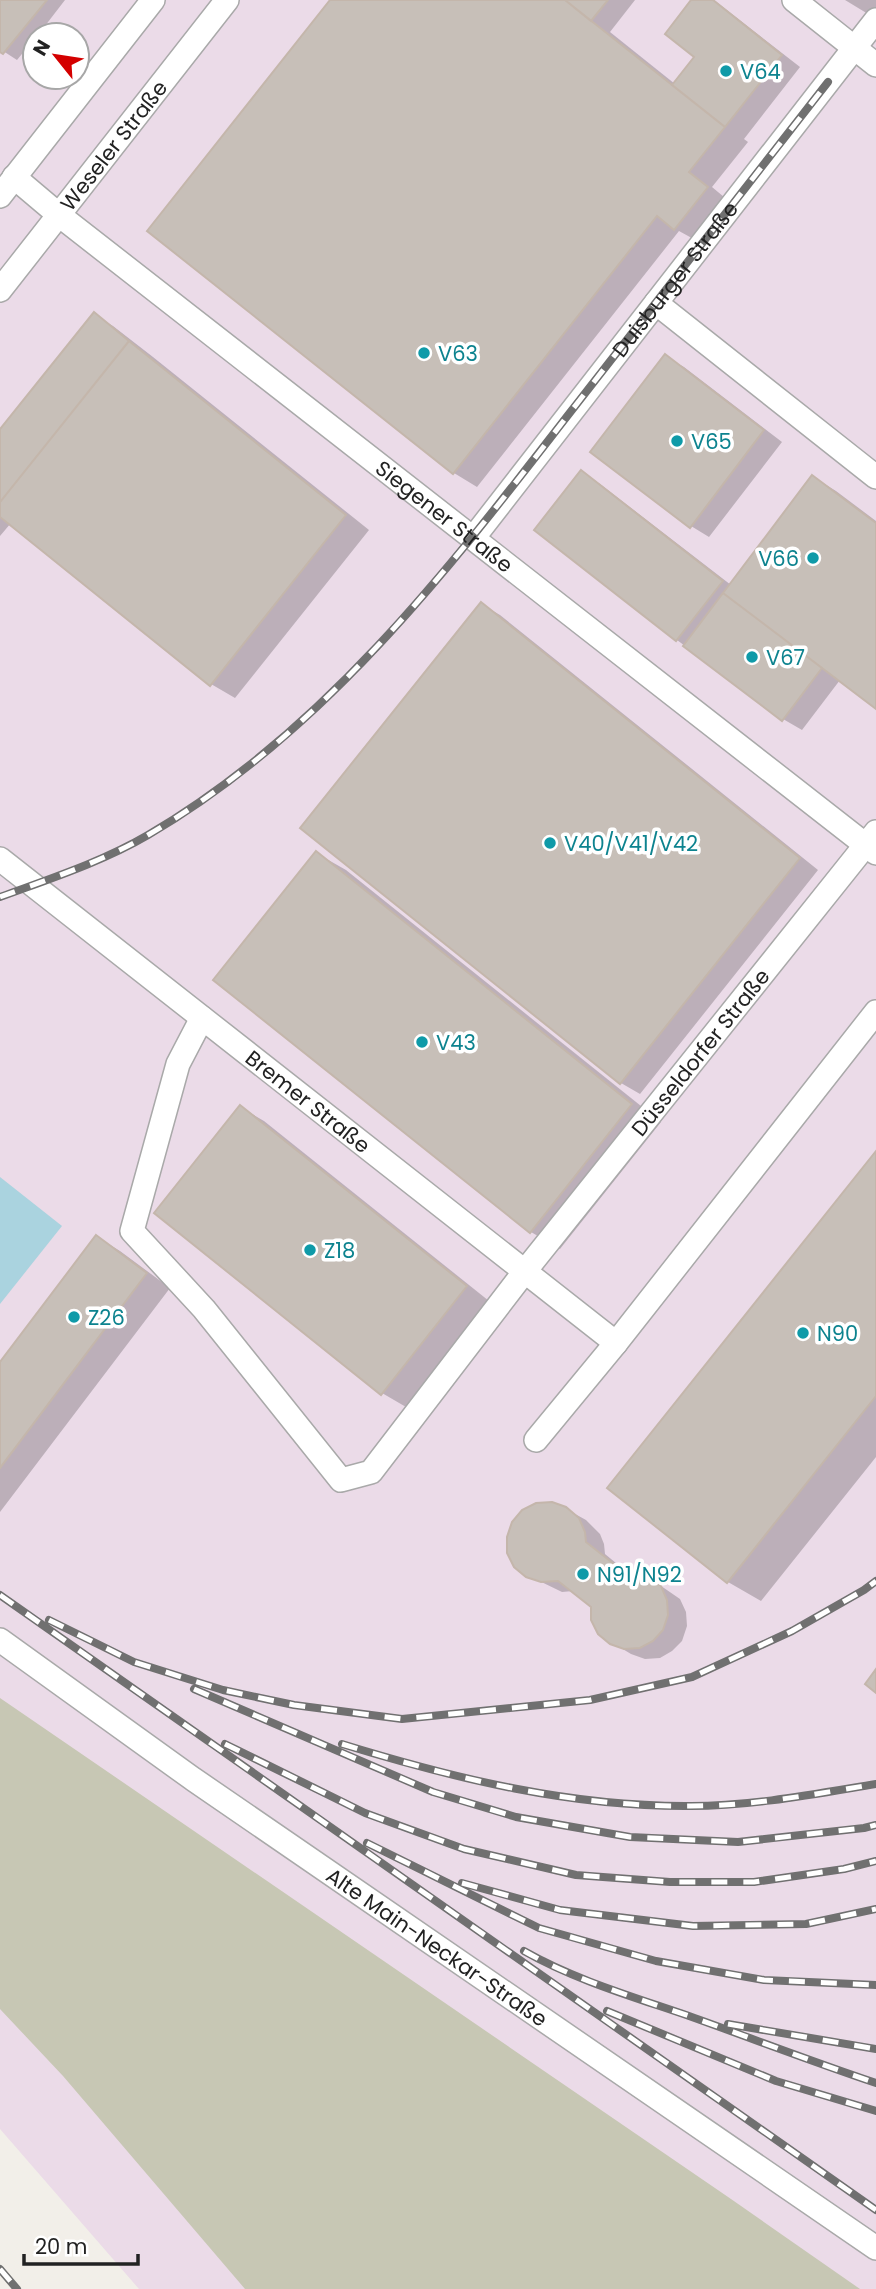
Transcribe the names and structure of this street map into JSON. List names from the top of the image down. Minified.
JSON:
{"streets":{"lane":["Weseler Straße","Duisburger Straße","Siegener Straße","Düsseldorfer Straße","Bremer Straße","Alte Main-Neckar-Straße"]},"crossings":[["Weseler Straße","Siegener Straße"],["Duisburger Straße","Siegener Straße"],["Siegener Straße","Düsseldorfer Straße"],["Düsseldorfer Straße","Bremer Straße"]],"places":["V64","V63","V65","V66","V67","V40/V41/V42","V43","Z18","Z26","N90","N91/N92"],"scale_bar":"20 m","north":"top left"}
